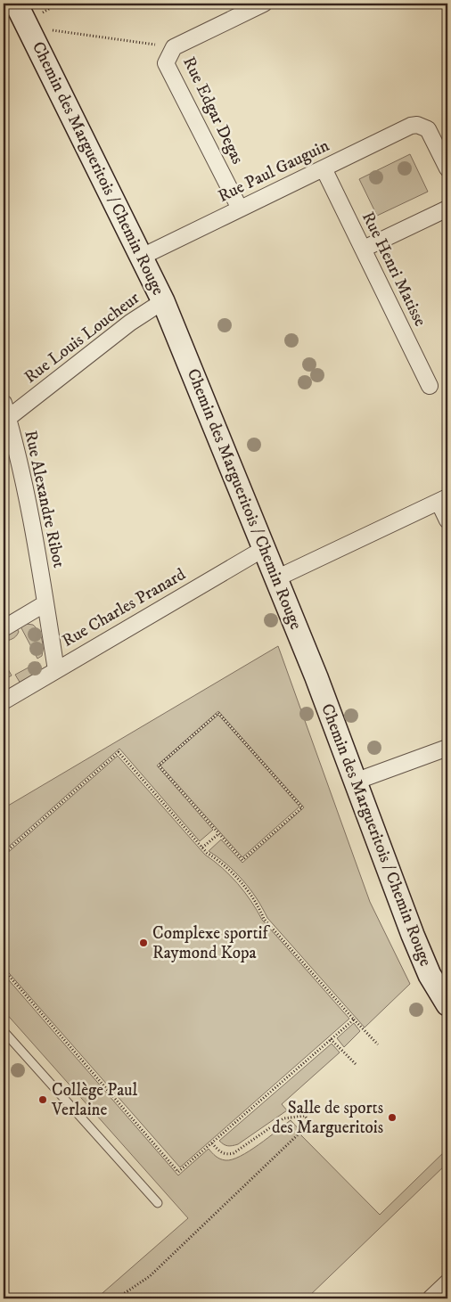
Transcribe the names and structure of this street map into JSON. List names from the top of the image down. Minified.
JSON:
{"streets":{"street":["Rue Edgar Degas","Chemin des Margueritois / Chemin Rouge","Rue Paul Gauguin","Rue Henri Matisse","Rue Louis Loucheur","Rue Alexandre Ribot","Rue Charles Pranard"]},"crossings":[["Rue Edgar Degas","Rue Paul Gauguin"],["Chemin des Margueritois / Chemin Rouge","Rue Paul Gauguin"],["Chemin des Margueritois / Chemin Rouge","Rue Louis Loucheur"],["Chemin des Margueritois / Chemin Rouge","Rue Charles Pranard"],["Rue Paul Gauguin","Rue Henri Matisse"],["Rue Louis Loucheur","Rue Alexandre Ribot"],["Rue Alexandre Ribot","Rue Charles Pranard"]],"places":["Complexe sportif Raymond Kopa","Collège Paul Verlaine","Salle de sports des Margueritois"]}
